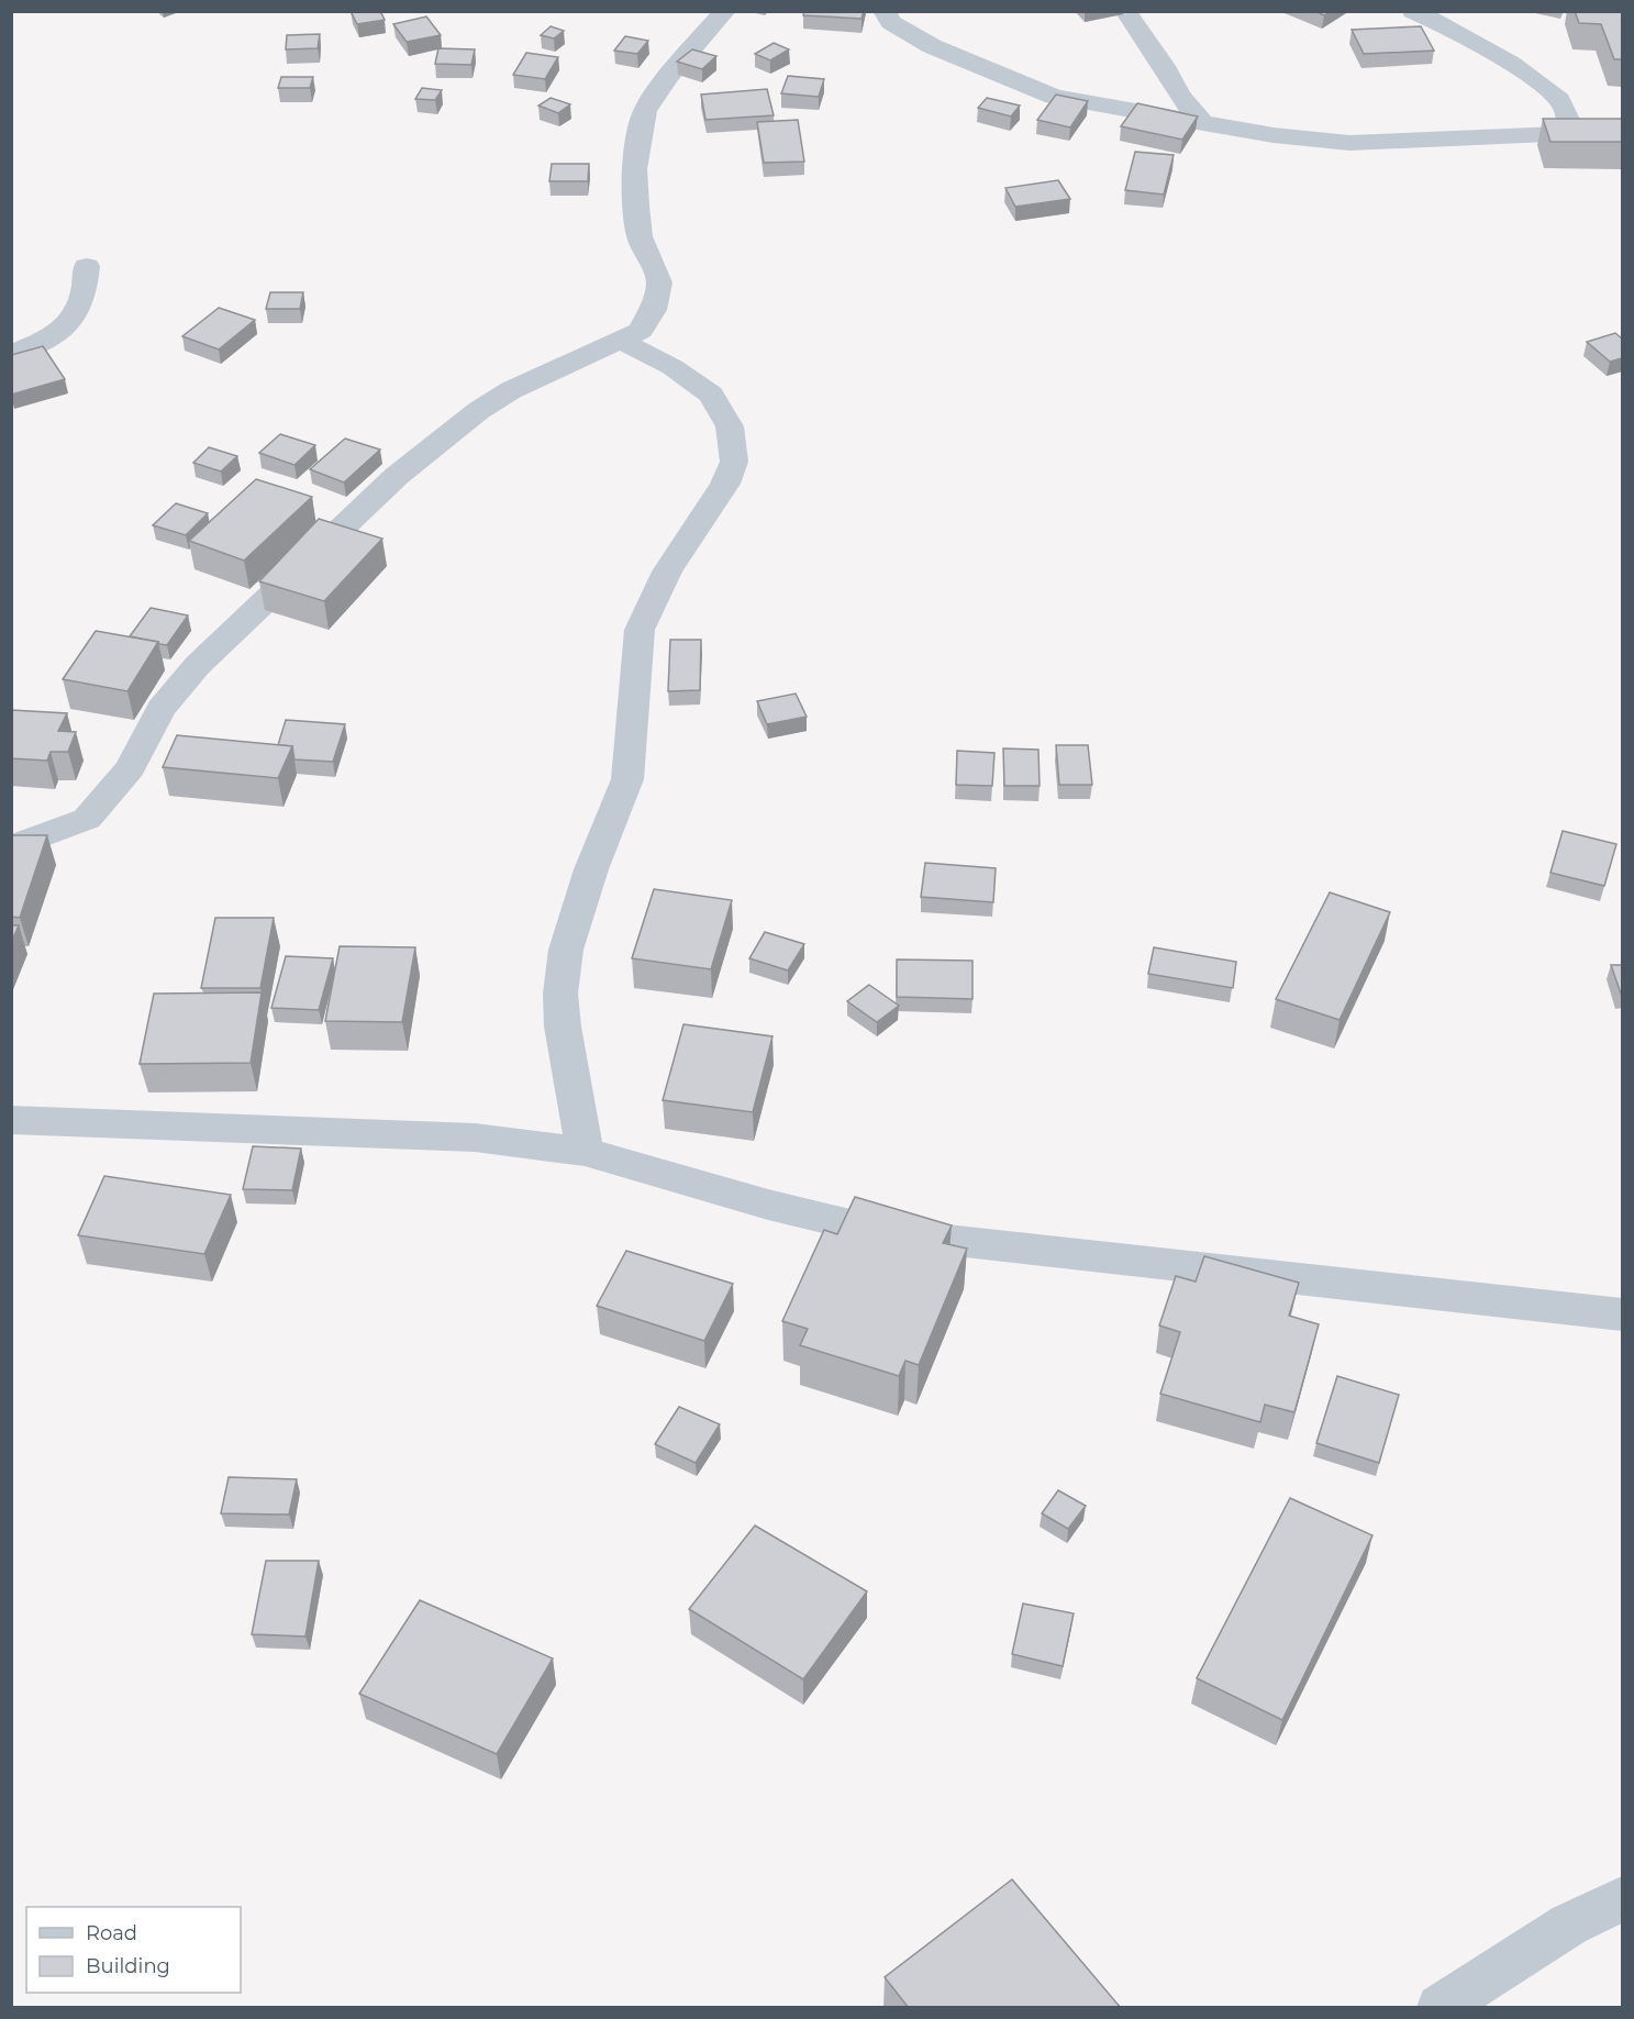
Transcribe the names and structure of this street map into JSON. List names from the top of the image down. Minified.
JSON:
{"legend":["Road","Building"]}
